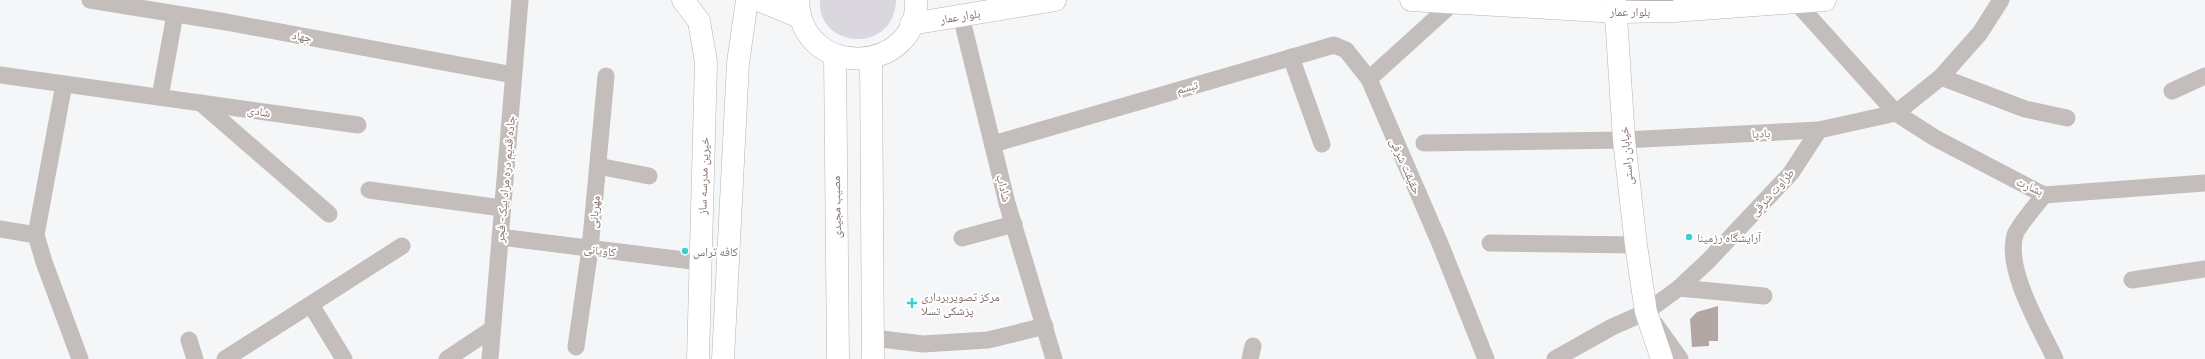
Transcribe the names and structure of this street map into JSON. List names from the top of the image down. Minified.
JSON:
{"streets":{"main road":["بلوار عمار","خیابان راستی","خیرین مدرسه ساز","مصیب مجیدی"],"street":["جهاد","تبسم","شادی","بادپا","حقیقت شرفی","جاده قدیم دره مراد بیک- فجر","بشارت","شاداب","طراوت شرقی","مهربانی","کاویانی"]},"crossings":[["بلوار عمار","خیابان راستی"],["بلوار عمار","بشارت"],["بلوار عمار","شاداب"],["جهاد","جاده قدیم دره مراد بیک- فجر"],["تبسم","حقیقت شرفی"],["تبسم","شاداب"],["بادپا","خیابان راستی"],["بادپا","بشارت"],["بادپا","طراوت شرقی"],["خیابان راستی","طراوت شرقی"],["خیرین مدرسه ساز","کاویانی"],["جاده قدیم دره مراد بیک- فجر","کاویانی"],["مهربانی","کاویانی"]],"places":{"other":["آرایشگاه رزمینا","کافه تراس"],"health":["مرکز تصویربرداری پزشکی تسلا"]}}
